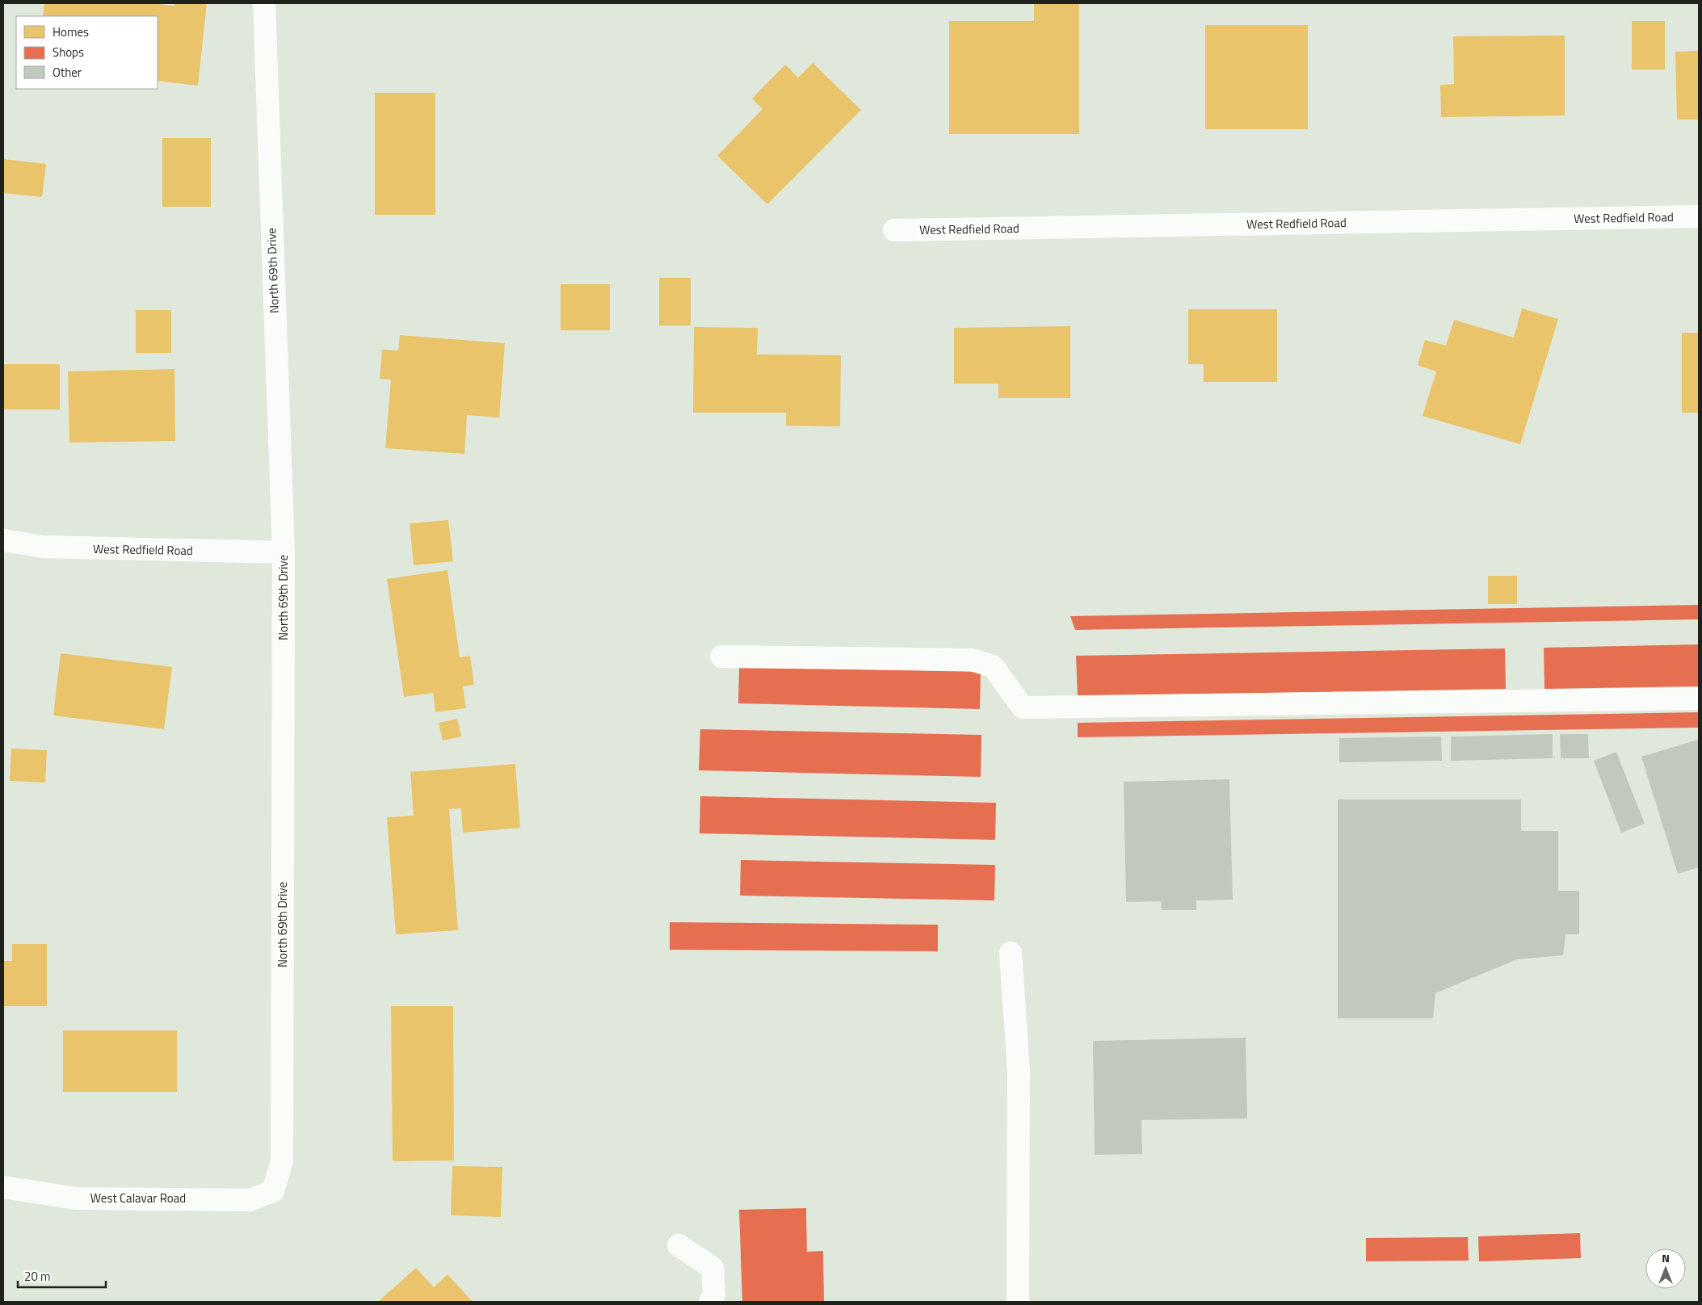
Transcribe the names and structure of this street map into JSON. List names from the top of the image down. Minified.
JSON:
{"streets":{"street":["West Redfield Road","North 69th Drive","West Calavar Road"]},"crossings":[["West Redfield Road","North 69th Drive"],["North 69th Drive","West Calavar Road"]],"legend":["Homes","Shops","Other"],"scale_bar":"20 m","north":"top"}
